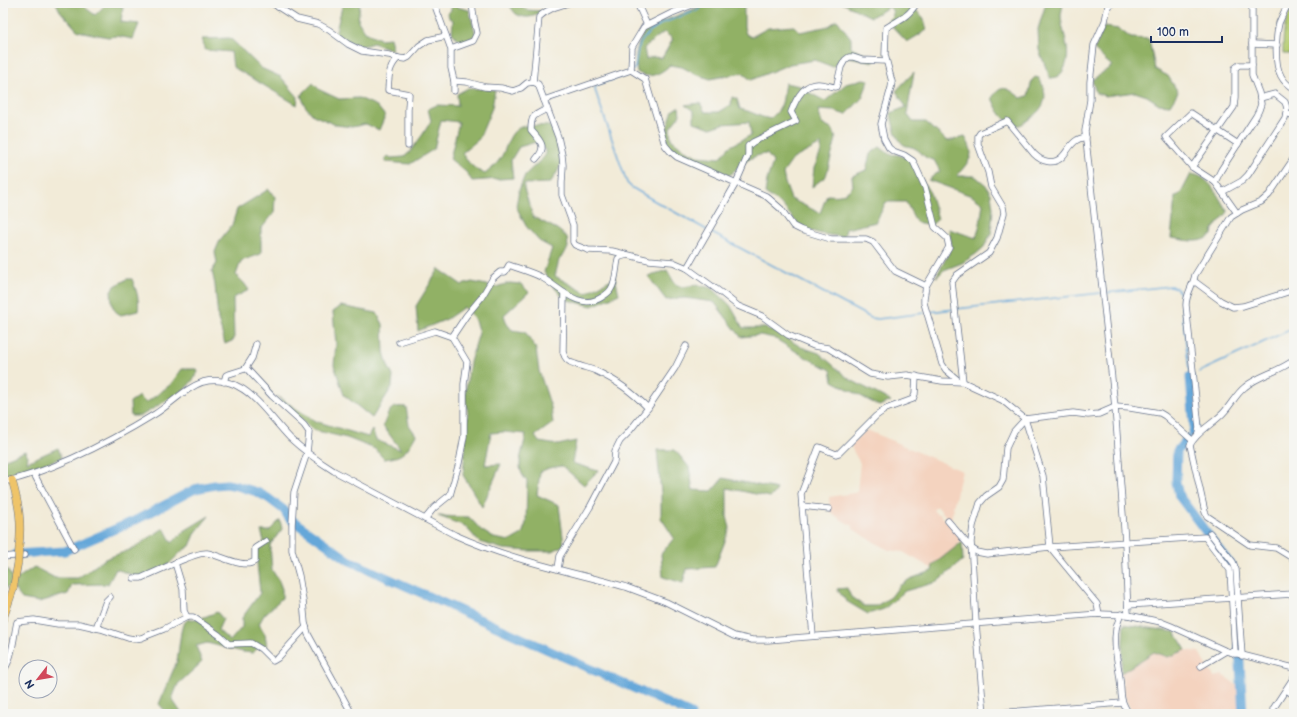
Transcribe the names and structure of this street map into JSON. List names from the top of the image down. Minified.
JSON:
{"scale_bar":"100 m","north":"bottom left"}
